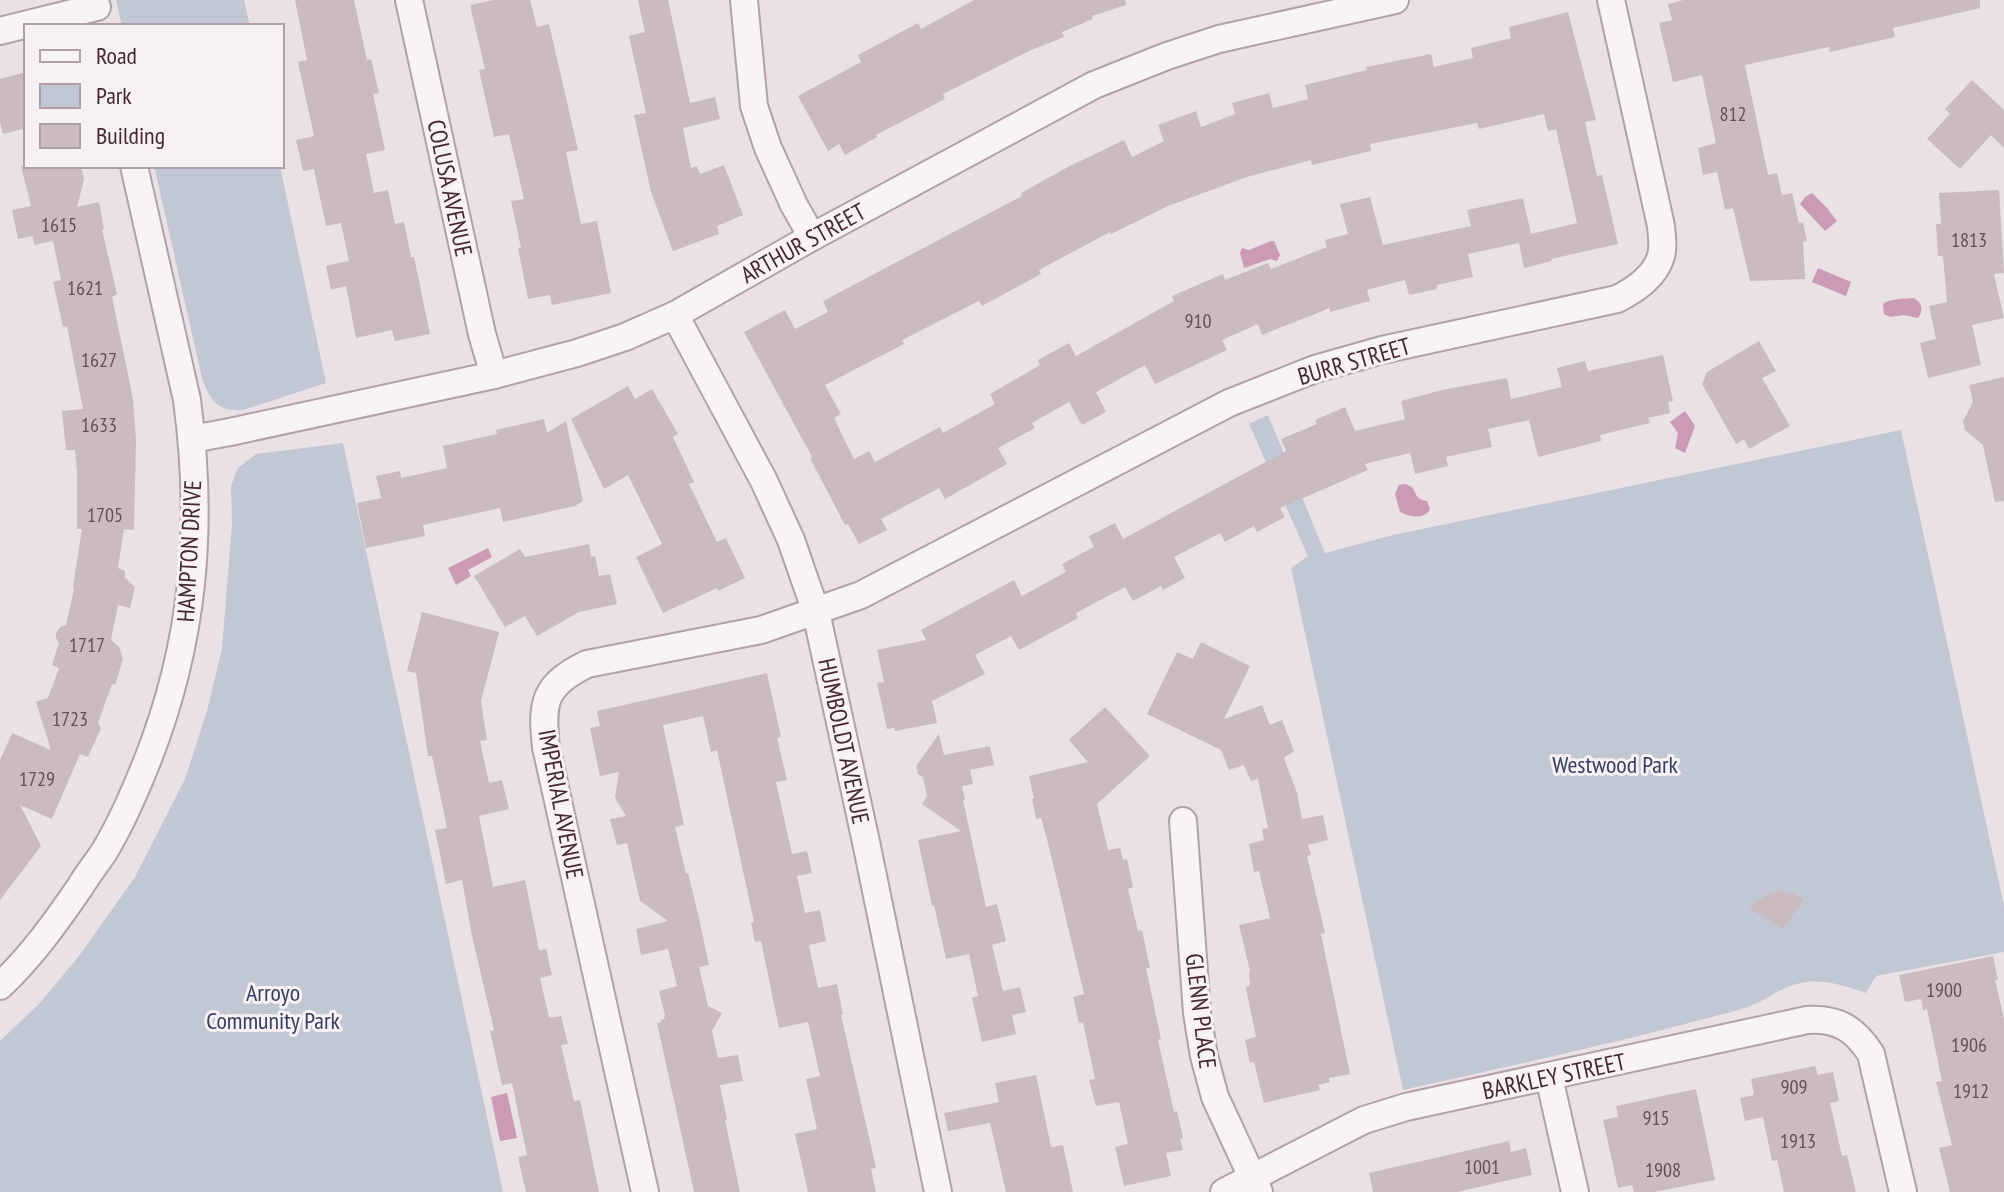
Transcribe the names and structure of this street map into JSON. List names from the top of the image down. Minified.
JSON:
{"streets":{"street":["COLUSA AVENUE","ARTHUR STREET","BURR STREET","HAMPTON DRIVE","HUMBOLDT AVENUE","IMPERIAL AVENUE","GLENN PLACE","BARKLEY STREET"]},"crossings":[["COLUSA AVENUE","ARTHUR STREET"],["ARTHUR STREET","HAMPTON DRIVE"],["ARTHUR STREET","HUMBOLDT AVENUE"],["BURR STREET","HUMBOLDT AVENUE"],["BURR STREET","IMPERIAL AVENUE"],["HUMBOLDT AVENUE","IMPERIAL AVENUE"],["GLENN PLACE","BARKLEY STREET"]],"parks":["Westwood Park","Arroyo Community Park"],"house_numbers":["812","1615","1813","1621","910","1627","1633","1705","1717","1723","1729","1900","1906","909","1912","915","1913","1001","1908"],"legend":["Road","Park","Building"]}
